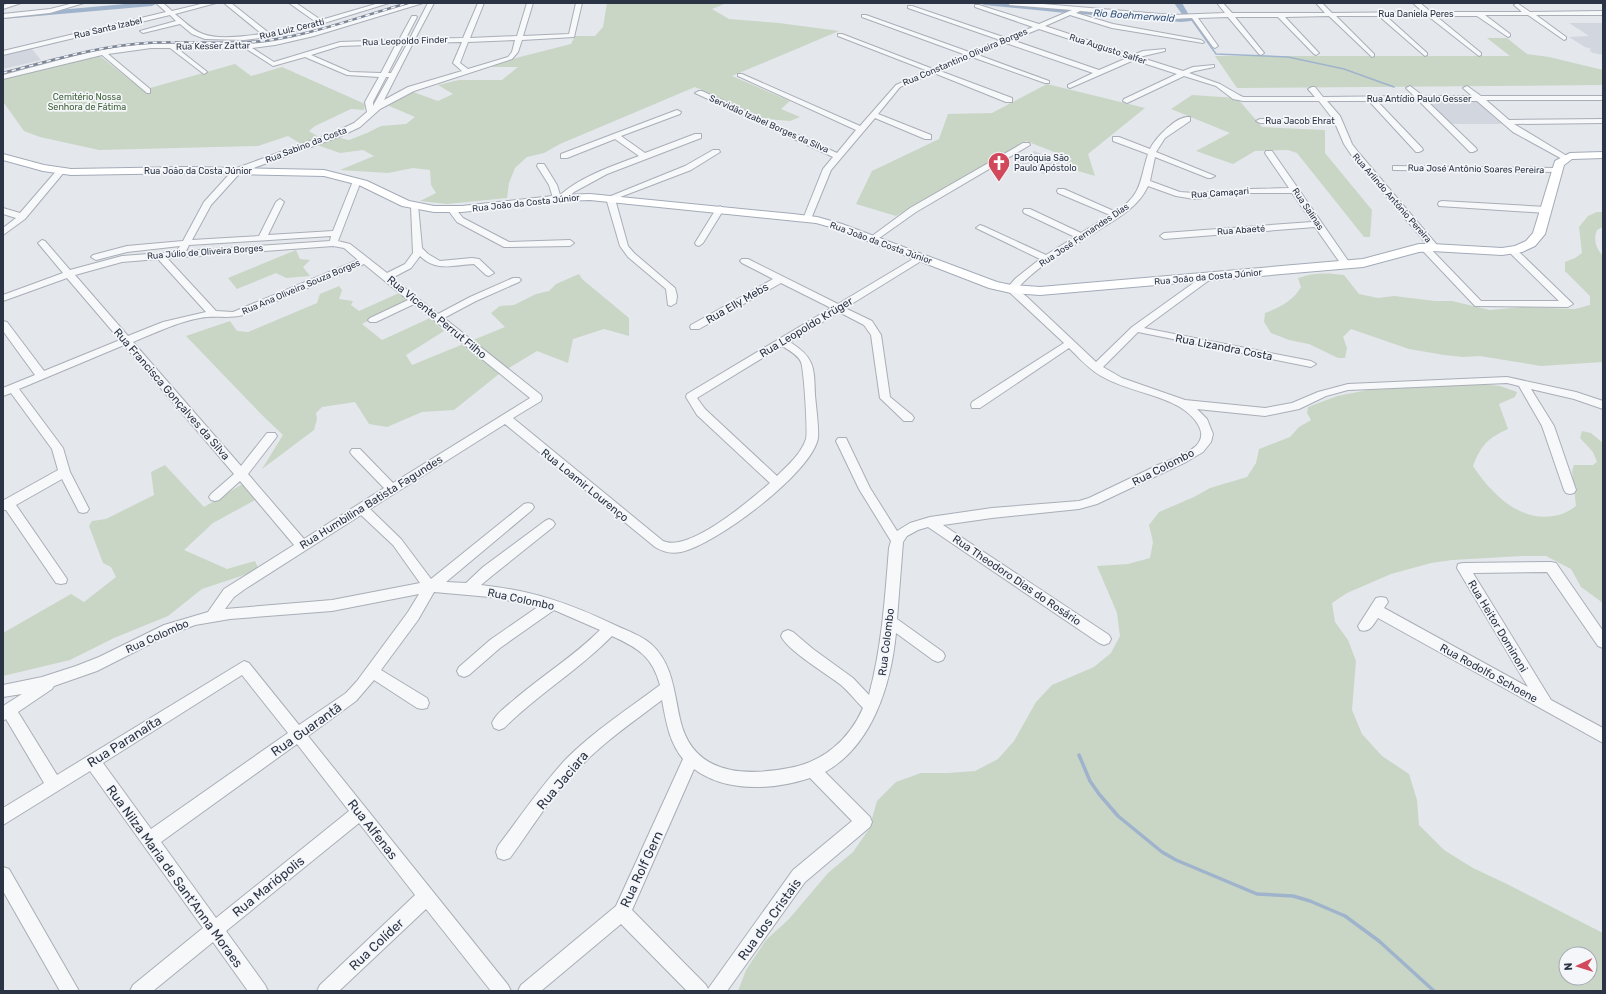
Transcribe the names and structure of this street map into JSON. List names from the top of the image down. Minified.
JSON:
{"streets":{"main road":["Rua João da Costa Júnior"],"street":["Rua Daniela Peres","Rua Santa Izabel","Rua Luiz Ceratti","Rua Leopoldo Finder","Rua Kesser Zattar","Rua Augusto Salfer","Rua Constantino Oliveira Borges","Rua Antídio Paulo Gesser","Rua Jacob Ehrat","Servidão Izabel Borges da Silva","Rua Sabino da Costa","Rua José Antônio Soares Pereira","Rua Camaçari","Rua Arlindo Antônio Pereira","Rua Salinas","Rua Abaeté","Rua José Fernandes Dias","Rua Júlio de Oliveira Borges","Rua Ana Oliveira Souza Borges","Rua Elly Mebs","Rua Vicente Perrut Filho","Rua Leopoldo Krüger","Rua Lizandra Costa","Rua Francisca Gonçalves da Silva","Rua Colombo","Rua Loamir Lourenço","Rua Humbilina Batista Fagundes","Rua Theodoro Dias do Rosário","Rua Heitor Dominoni","Rua Rodolfo Schoene","Rua Guarantã","Rua Paranaíta","Rua Jaciara","Rua Alfenas","Rua Rolf Gern","Rua Nilza Maria de Sant'Anna Moraes","Rua Mariópolis","Rua dos Cristais","Rua Colíder"]},"crossings":[["Rua Daniela Peres","Rua Constantino Oliveira Borges"],["Rua Santa Izabel","Rua Luiz Ceratti"],["Rua Leopoldo Finder","Rua Kesser Zattar"],["Rua Augusto Salfer","Rua Constantino Oliveira Borges"],["Rua Augusto Salfer","Rua Antídio Paulo Gesser"],["Rua Constantino Oliveira Borges","Servidão Izabel Borges da Silva"],["Rua Constantino Oliveira Borges","Rua João da Costa Júnior"],["Rua Antídio Paulo Gesser","Rua Arlindo Antônio Pereira"],["Rua Jacob Ehrat","Rua Arlindo Antônio Pereira"],["Rua Sabino da Costa","Rua João da Costa Júnior"],["Rua José Antônio Soares Pereira","Rua João da Costa Júnior"],["Rua João da Costa Júnior","Rua Arlindo Antônio Pereira"],["Rua João da Costa Júnior","Rua Salinas"],["Rua João da Costa Júnior","Rua José Fernandes Dias"],["Rua João da Costa Júnior","Rua Leopoldo Krüger"],["Rua João da Costa Júnior","Rua Colombo"],["Rua Camaçari","Rua Salinas"],["Rua Camaçari","Rua José Fernandes Dias"],["Rua Salinas","Rua Abaeté"],["Rua José Fernandes Dias","Rua Colombo"],["Rua Júlio de Oliveira Borges","Rua Vicente Perrut Filho"],["Rua Júlio de Oliveira Borges","Rua Francisca Gonçalves da Silva"],["Rua Ana Oliveira Souza Borges","Rua Vicente Perrut Filho"],["Rua Ana Oliveira Souza Borges","Rua Francisca Gonçalves da Silva"],["Rua Vicente Perrut Filho","Rua Humbilina Batista Fagundes"],["Rua Leopoldo Krüger","Rua Loamir Lourenço"],["Rua Francisca Gonçalves da Silva","Rua Humbilina Batista Fagundes"],["Rua Colombo","Rua Humbilina Batista Fagundes"],["Rua Colombo","Rua Theodoro Dias do Rosário"],["Rua Colombo","Rua Guarantã"],["Rua Colombo","Rua Jaciara"],["Rua Colombo","Rua Rolf Gern"],["Rua Colombo","Rua dos Cristais"],["Rua Loamir Lourenço","Rua Humbilina Batista Fagundes"],["Rua Heitor Dominoni","Rua Rodolfo Schoene"],["Rua Guarantã","Rua Alfenas"],["Rua Guarantã","Rua Nilza Maria de Sant'Anna Moraes"],["Rua Paranaíta","Rua Alfenas"],["Rua Paranaíta","Rua Nilza Maria de Sant'Anna Moraes"],["Rua Alfenas","Rua Mariópolis"],["Rua Alfenas","Rua Colíder"],["Rua Nilza Maria de Sant'Anna Moraes","Rua Mariópolis"]],"water":["Rio Boehmerwald"],"parks":["Cemitério Nossa Senhora de Fátima"],"places":{"church":["Paróquia São Paulo Apóstolo"]},"north":"left"}
